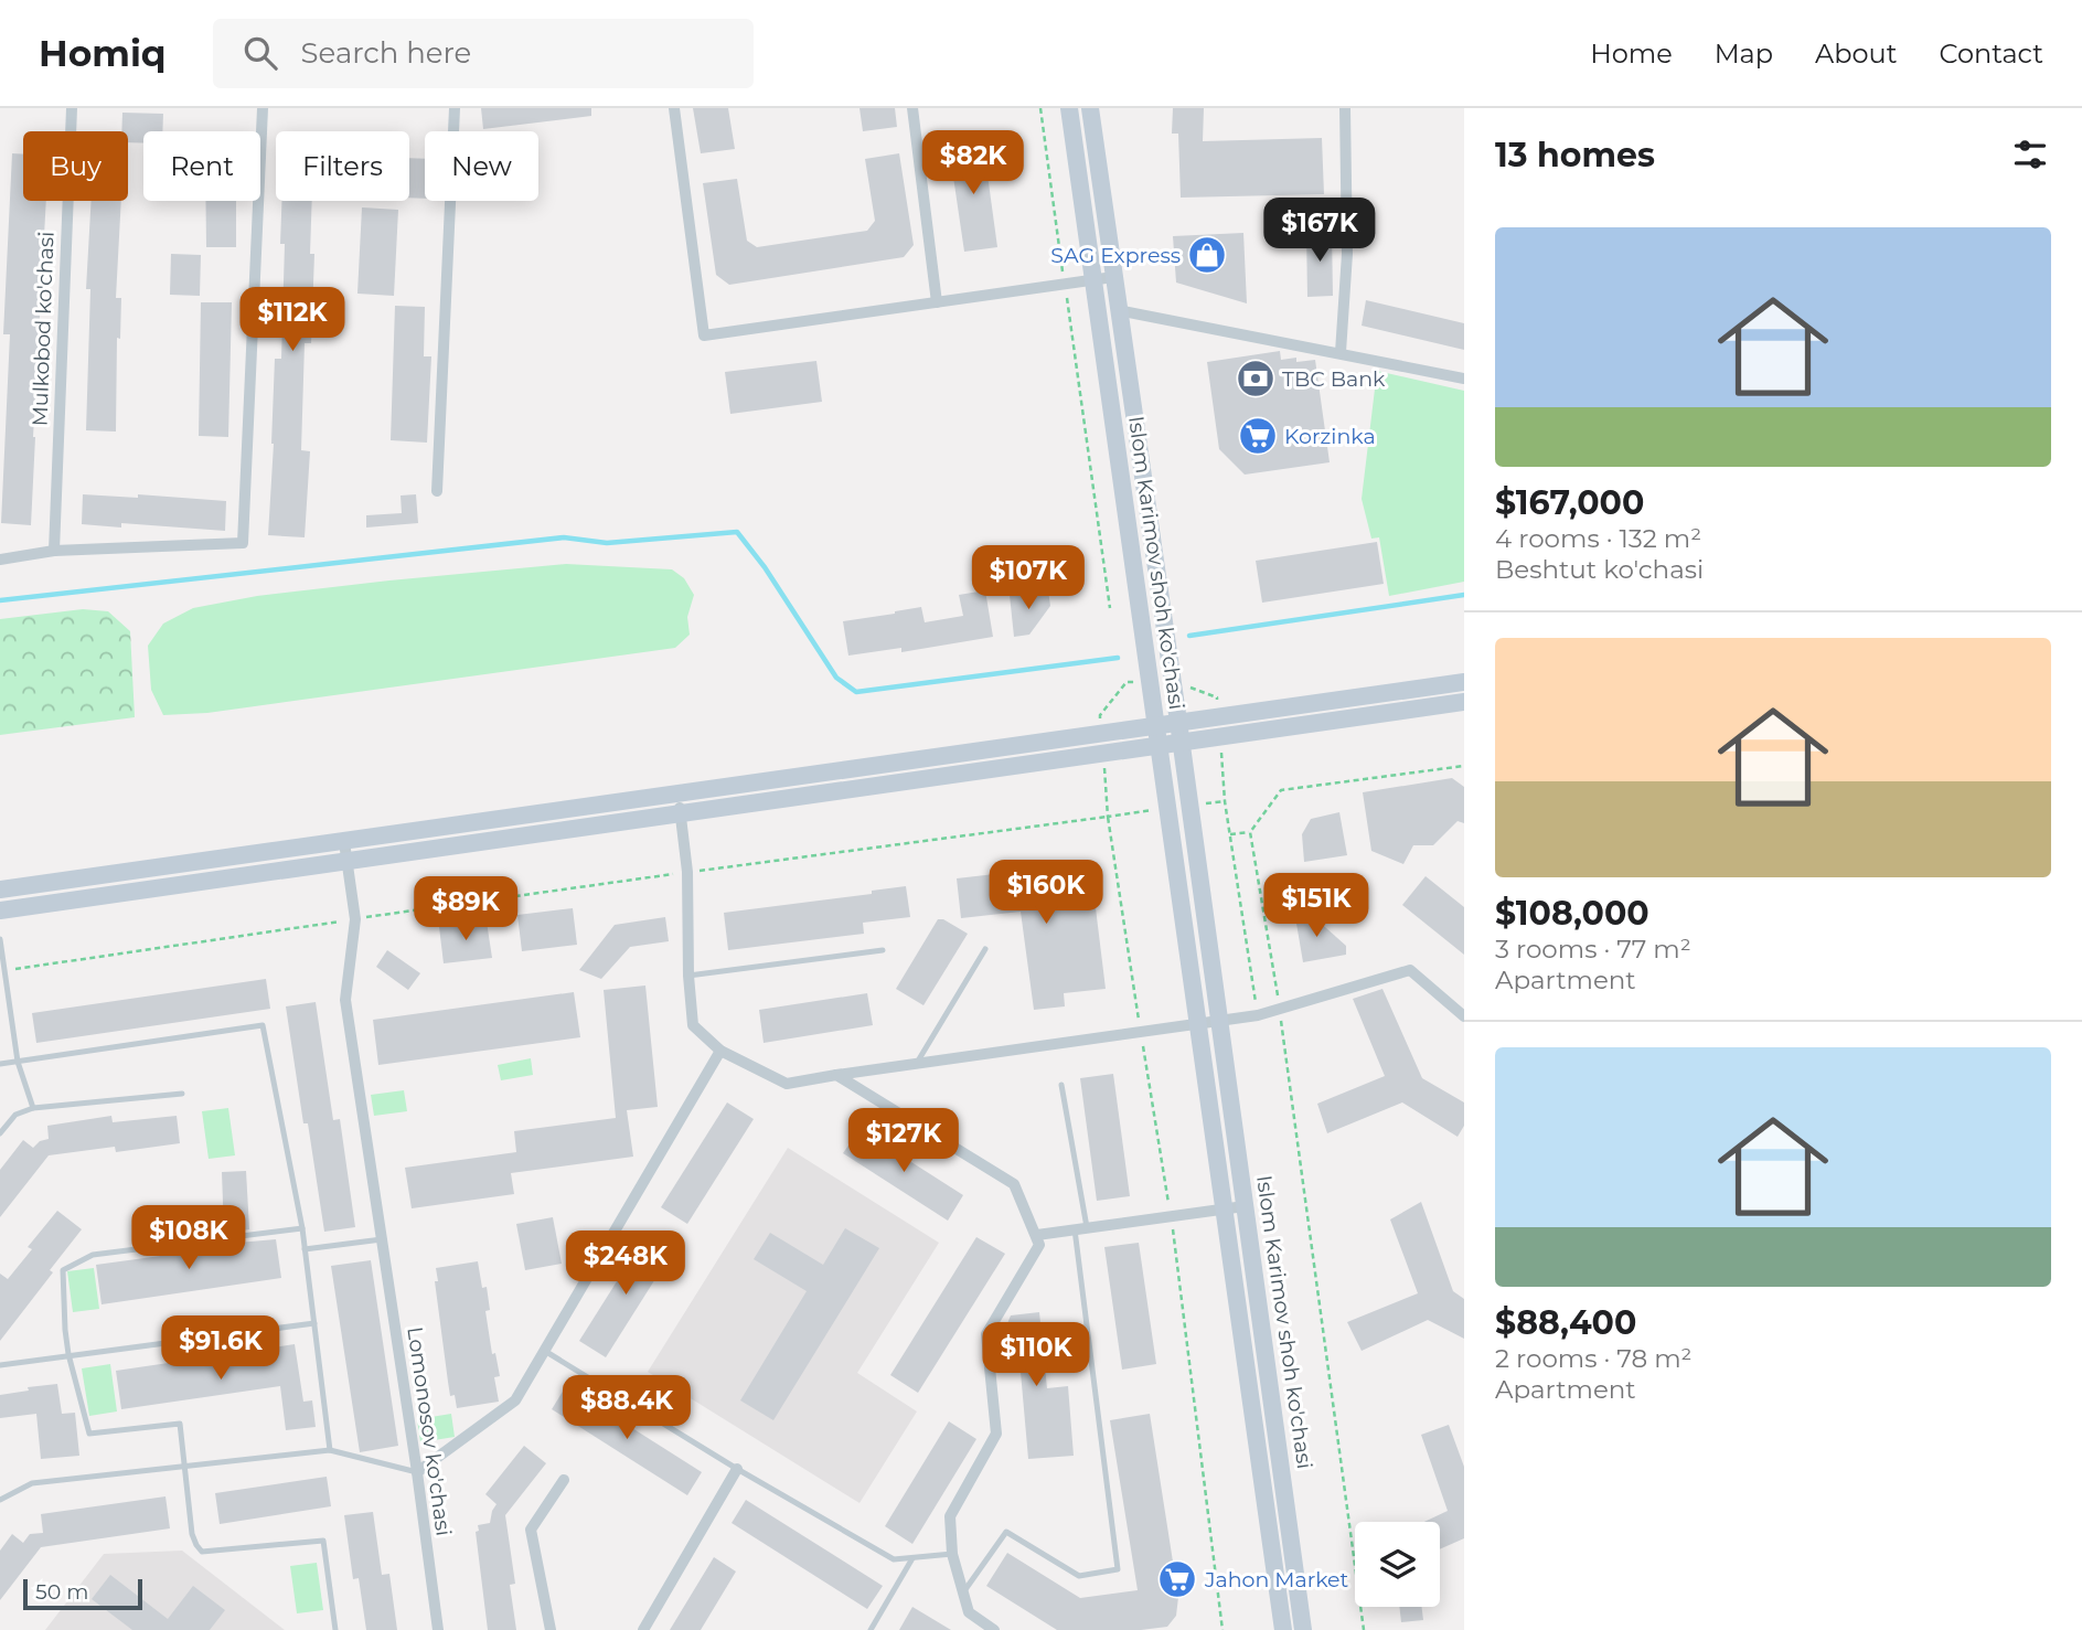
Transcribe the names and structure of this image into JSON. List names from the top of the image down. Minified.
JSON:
{"streets":{"main road":["Islom Karimov shoh ko'chasi"],"street":["Mulkobod ko'chasi","Lomonosov ko'chasi"]},"places":{"shop":["SAG Express"],"bank":["TBC Bank"],"supermarket":["Korzinka","Jahon Market"]},"scale_bar":"50 m","page":{"header":"Homiq","search":"Search here","nav":["Home","Map","About","Contact"],"heading":"13 homes","price":["$82K","$167K","$112K","$107K","$160K","$151K","$89K","$127K","$108K","$248K","$91.6K","$110K","$88.4K"],"chip":["Buy","Rent","Filters","New"],"list":[{"name":"$167,000","note":"4 rooms · 132 m² · Beshtut ko'chasi"},{"name":"$108,000","note":"3 rooms · 77 m² · Apartment"},{"name":"$88,400","note":"2 rooms · 78 m² · Apartment"}],"scale":"50 m"}}
